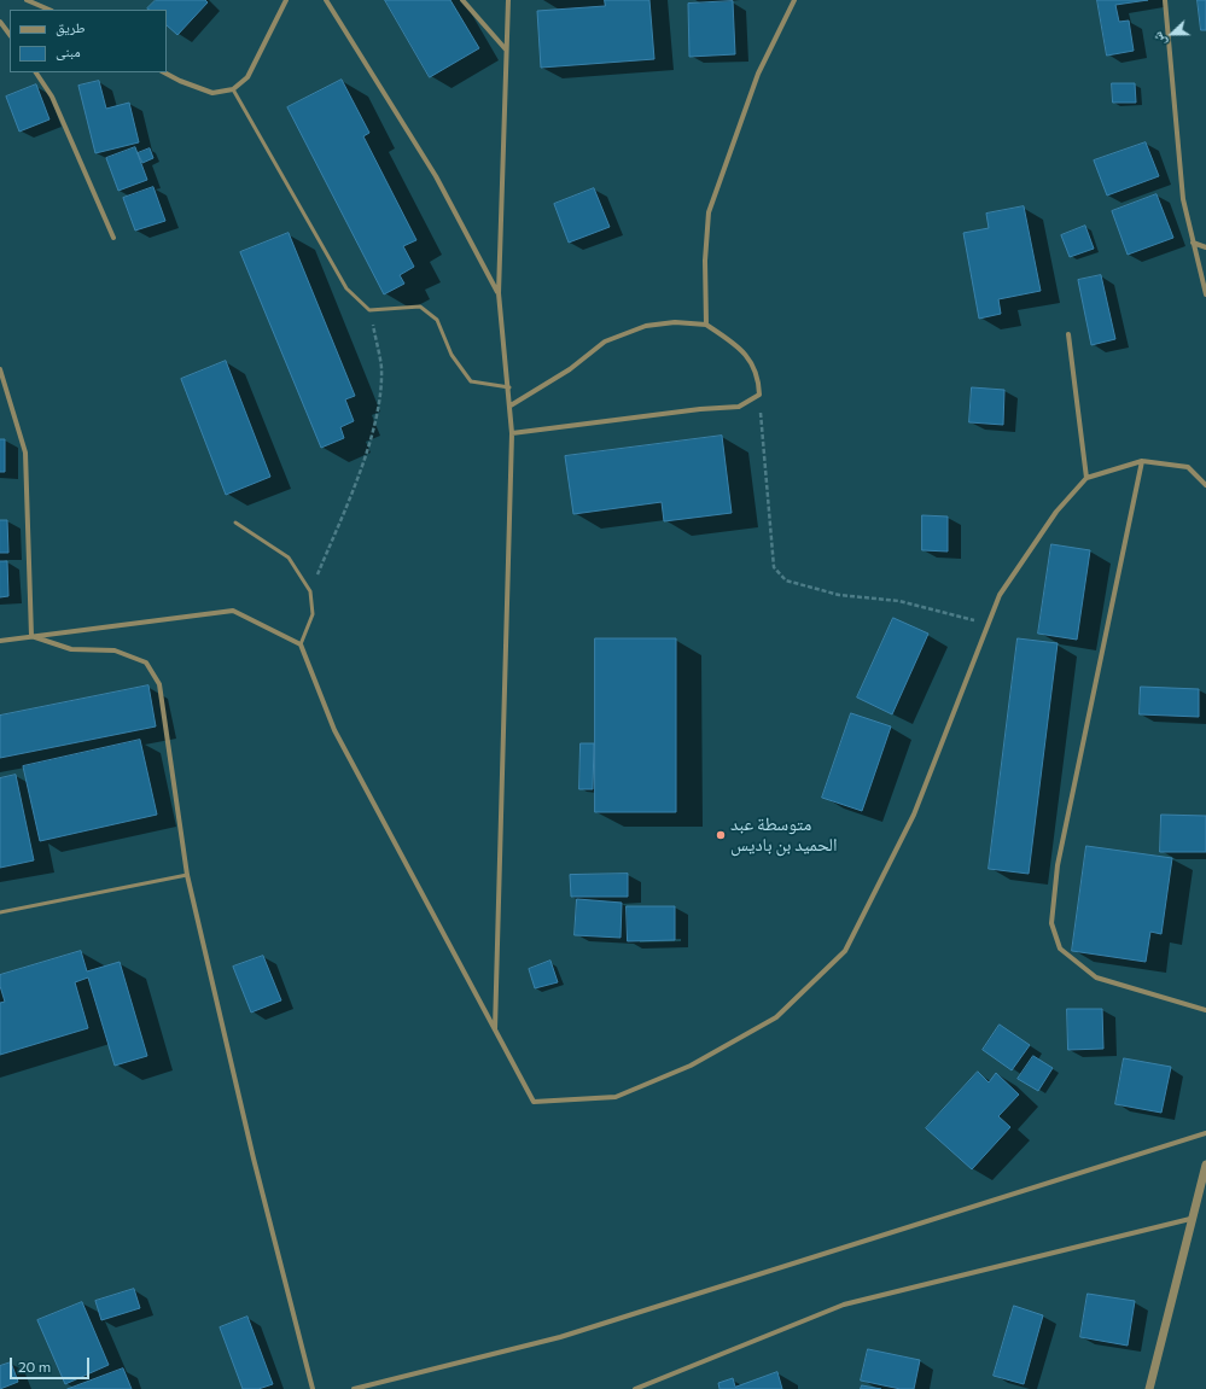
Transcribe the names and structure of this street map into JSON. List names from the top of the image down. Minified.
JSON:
{"places":["متوسطة عبد الحميد بن باديس"],"legend":["طريق","مبنى"],"scale_bar":"20 m","north":"left"}
